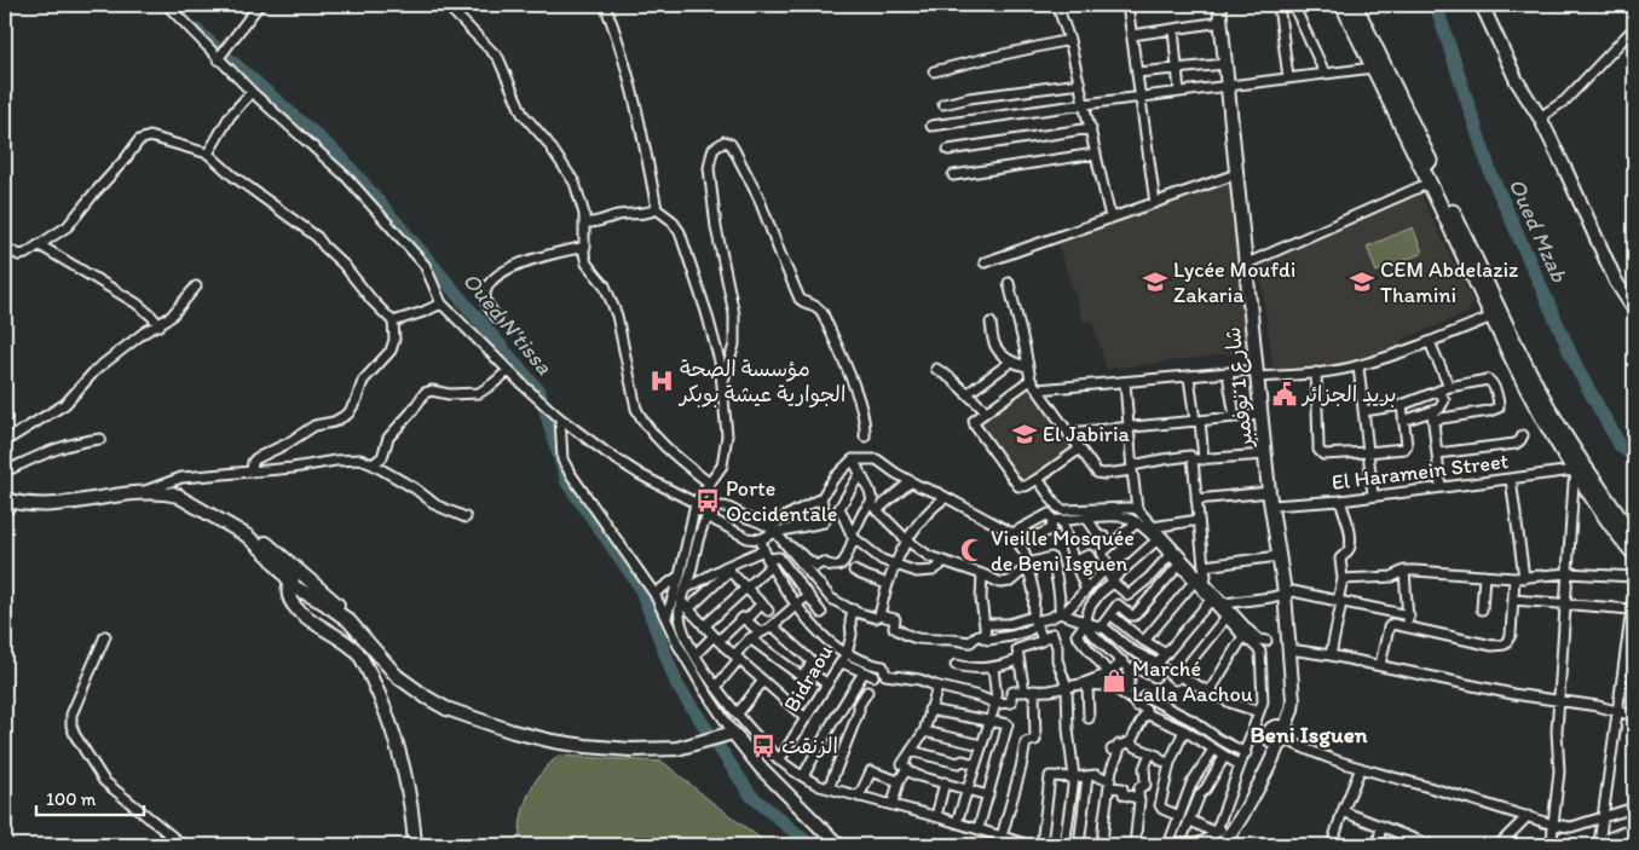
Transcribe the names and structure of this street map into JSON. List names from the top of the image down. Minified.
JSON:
{"streets":{"main road":["شارع 1 نوفمبر"],"street":["El Haramein Street","Bidraou"]},"crossings":[["شارع 1 نوفمبر","El Haramein Street"]],"districts":["Beni Isguen"],"water":["Oued Mzab","Oued N'tissa"],"places":{"school or university":["Lycée Moufdi Zakaria","CEM Abdelaziz Thamini","El Jabiria"],"hospital":["مؤسسة الصحة الجوارية عيشة بوبكر"],"public building":["بريد الجزائر"],"bus stop":["Porte Occidentale","الزنقت"],"mosque":["Vieille Mosquée de Beni Isguen"],"shop":["Marché Lalla Aachou"]},"scale_bar":"100 m"}
